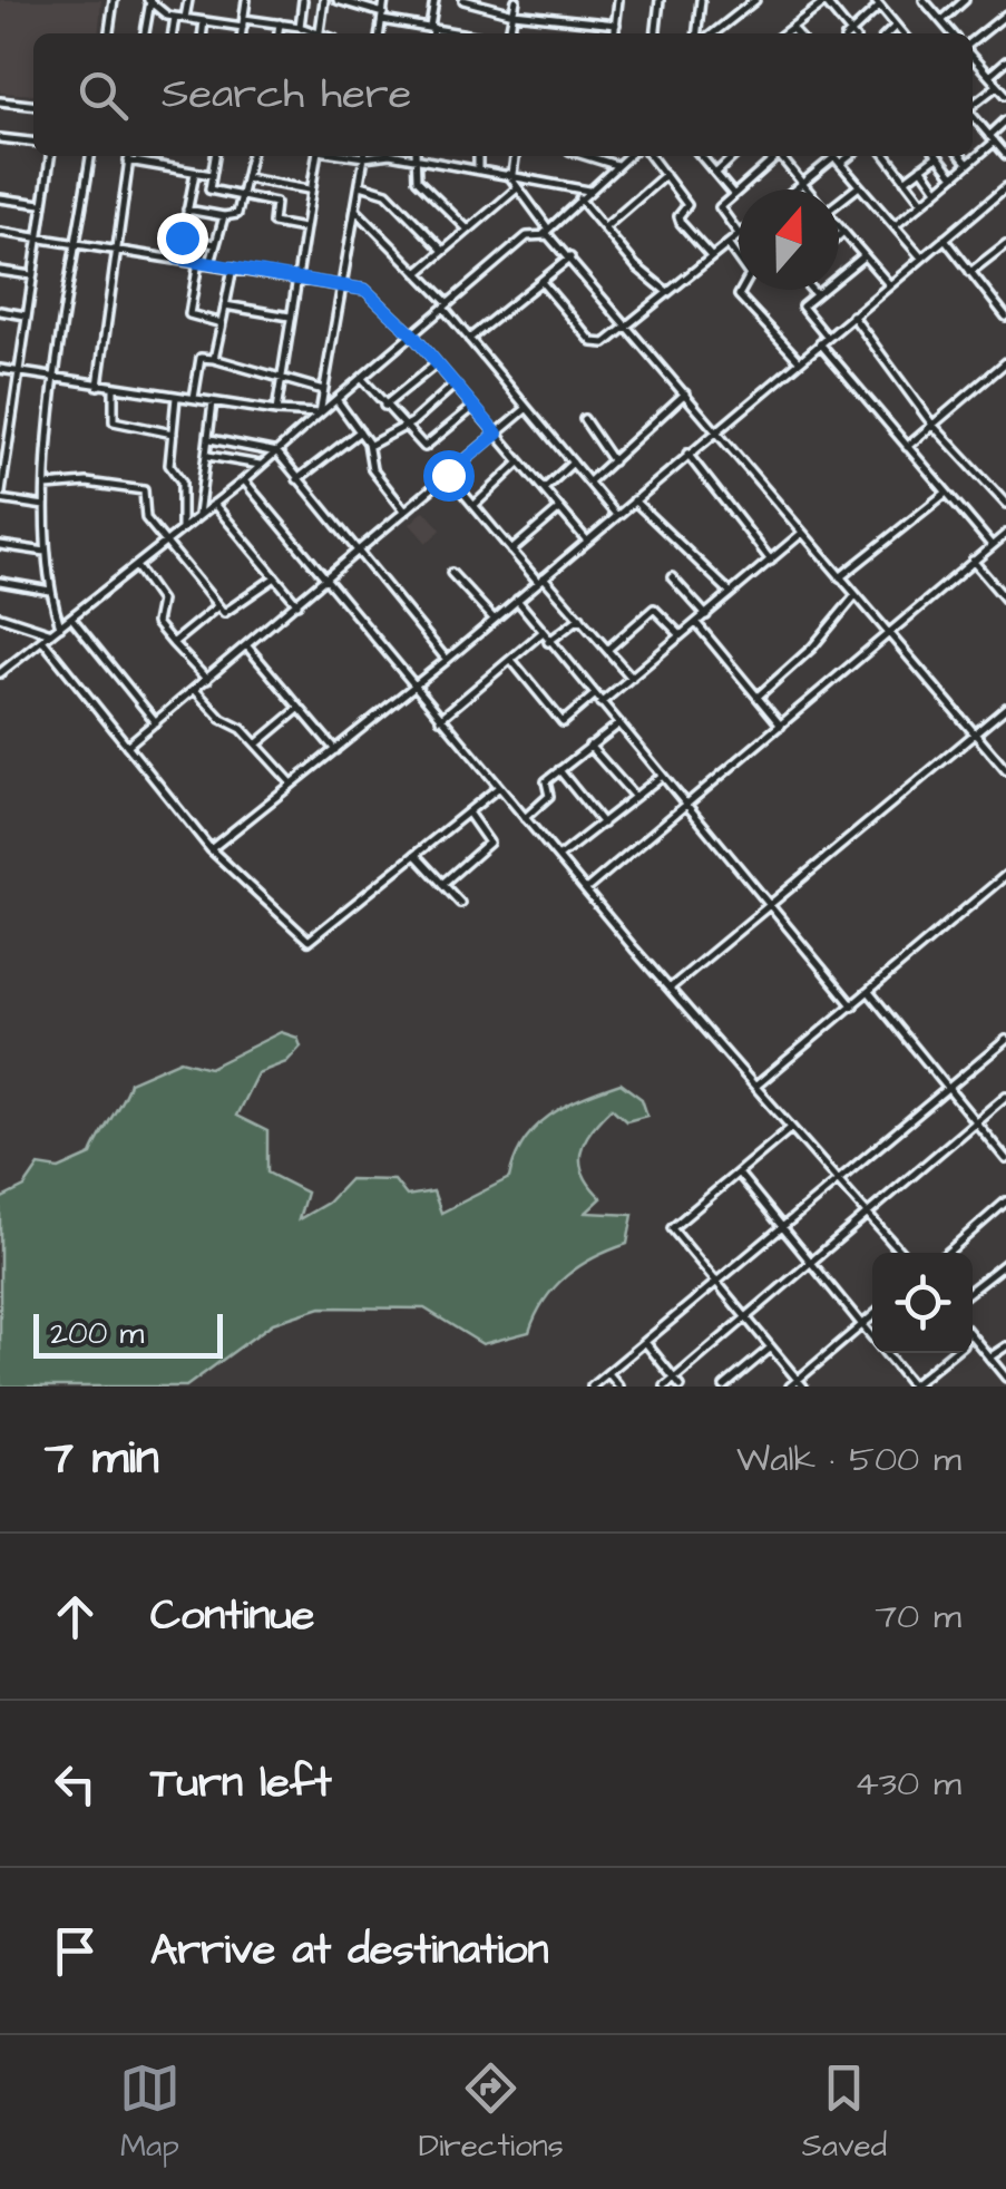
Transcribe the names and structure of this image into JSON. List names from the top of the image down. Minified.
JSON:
{"scale_bar":"200 m","north":"top","page":{"search":"Search here","scale":"200 m","heading":["7 min","Walk · 500 m"],"list":[["Continue","70 m"],["Turn left","430 m"],"Arrive at destination"],"nav":["Map","Directions","Saved"]}}
